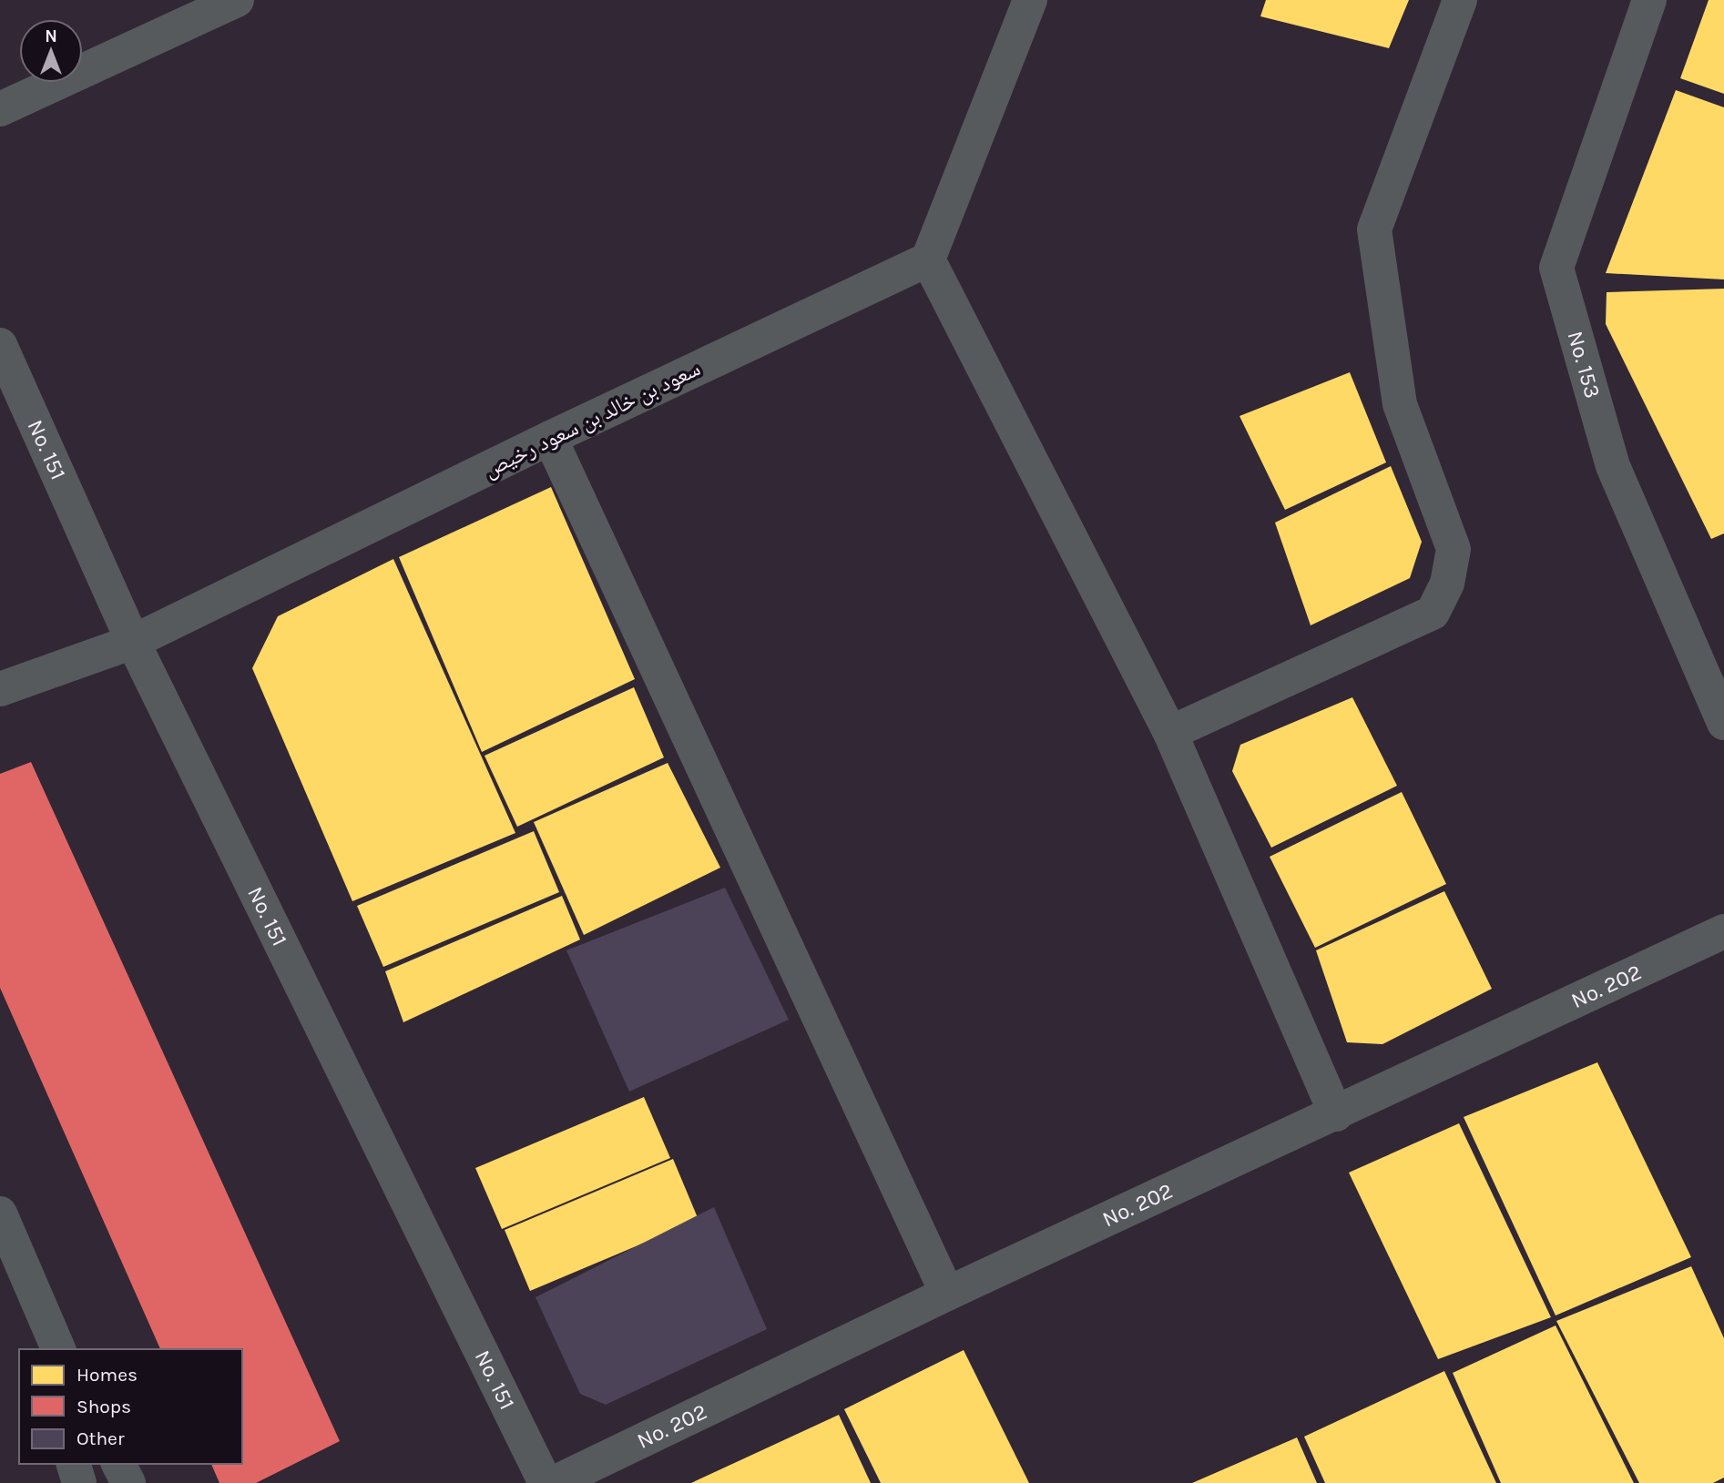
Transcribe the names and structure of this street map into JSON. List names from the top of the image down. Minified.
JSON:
{"streets":{"street":["No. 153","سعود بن خالد بن سعود رخيص","No. 151","No. 202"]},"crossings":[["سعود بن خالد بن سعود رخيص","No. 151"]],"legend":["Homes","Shops","Other"],"north":"top"}
